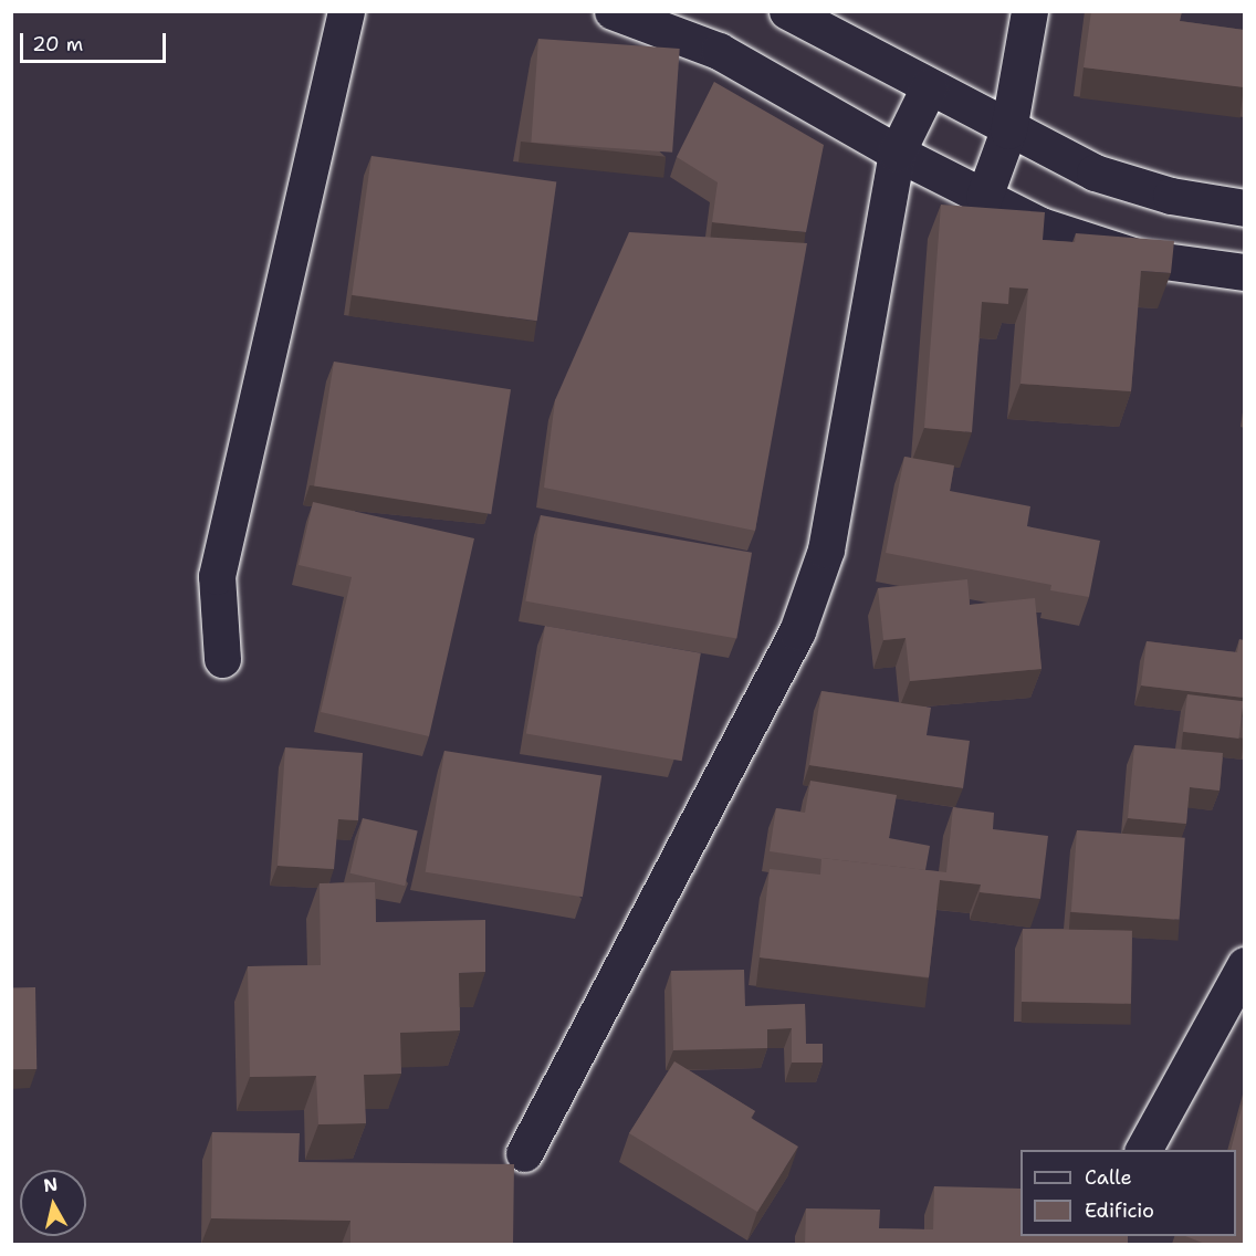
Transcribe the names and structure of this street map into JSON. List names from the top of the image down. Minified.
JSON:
{"legend":["Calle","Edificio"],"scale_bar":"20 m","north":"top"}
